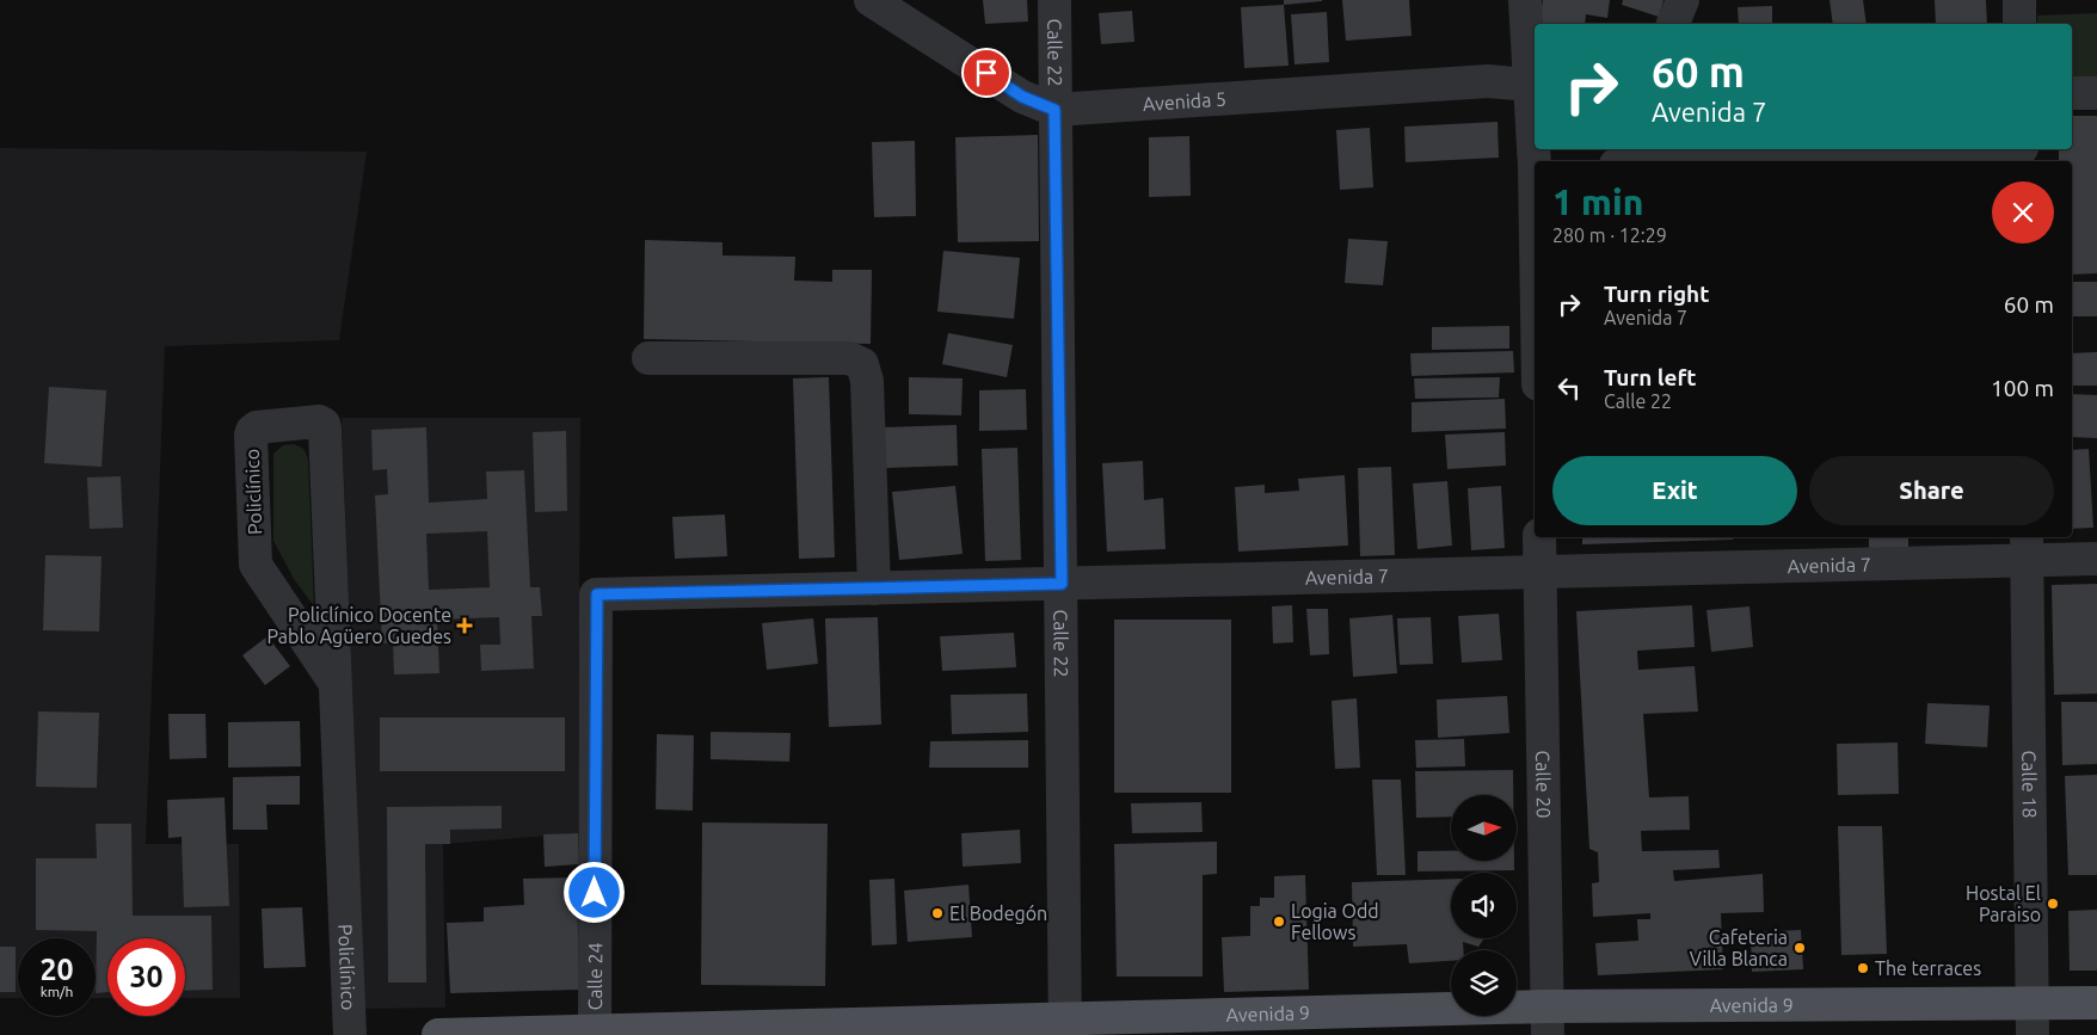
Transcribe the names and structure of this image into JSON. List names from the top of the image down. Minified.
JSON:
{"streets":{"main road":["Avenida 9"],"street":["Calle 22","Avenida 5","Policlínico","Avenida 7","Calle 20","Calle 18","Calle 24"]},"crossings":[["Calle 22","Avenida 5"],["Calle 22","Avenida 7"],["Calle 22","Avenida 9"],["Avenida 7","Calle 20"],["Avenida 7","Calle 18"],["Avenida 7","Calle 24"],["Calle 20","Avenida 9"],["Calle 18","Avenida 9"],["Calle 24","Avenida 9"]],"places":{"health":["Policlínico Docente Pablo Agüero Guedes"],"other":["Hostal El Paraiso","El Bodegón","Logia Odd Fellows","Cafeteria Villa Blanca","The terraces"]},"north":"right","page":{"turn":["60 m","Avenida 7"],"heading":["1 min","280 m · 12:29"],"list":[{"name":"Turn right","note":"Avenida 7","value":"60 m"},{"name":"Turn left","note":"Calle 22","value":"100 m"}],"buttons":["Exit","Share"],"speed":"20 km/h","limit":"30"}}
